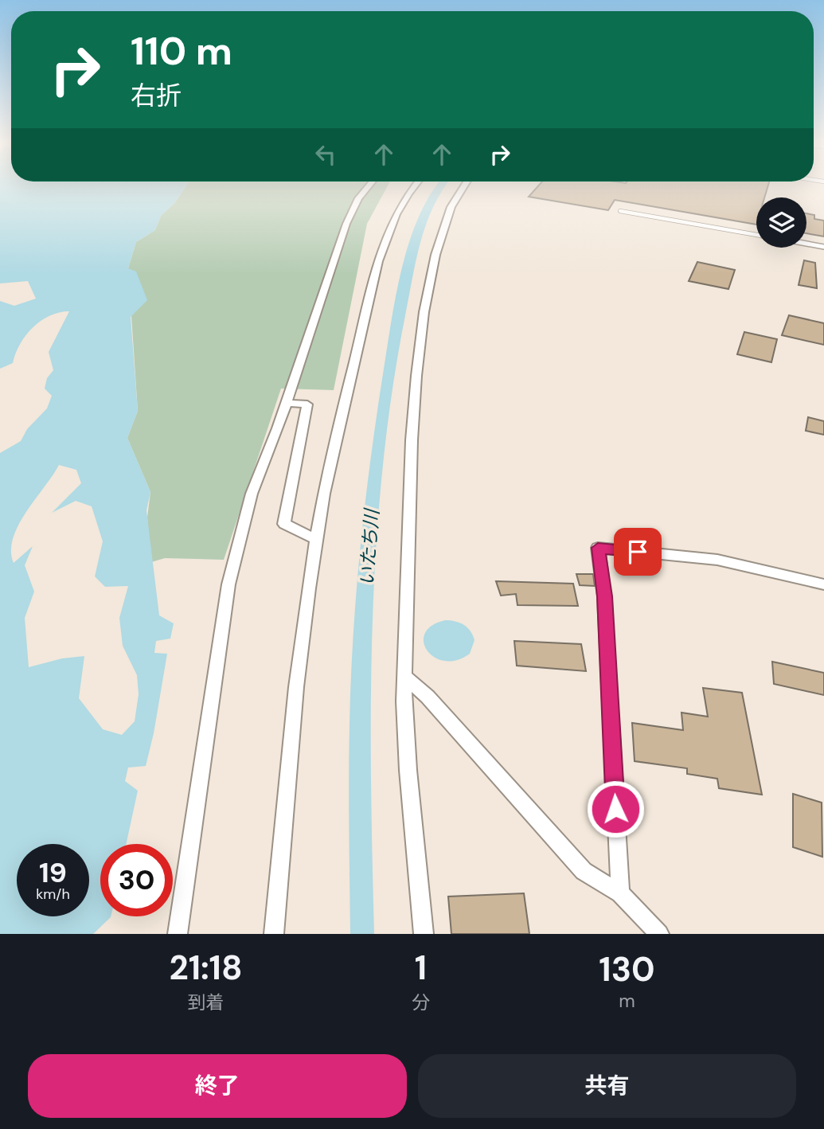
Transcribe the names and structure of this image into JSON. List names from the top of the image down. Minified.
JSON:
{"water":["いたち川"],"page":{"turn":["110 m","右折"],"speed":"19 km/h","limit":"30","eta":["21:18","到着","1","分","130","m"],"buttons":["終了","共有"]}}
